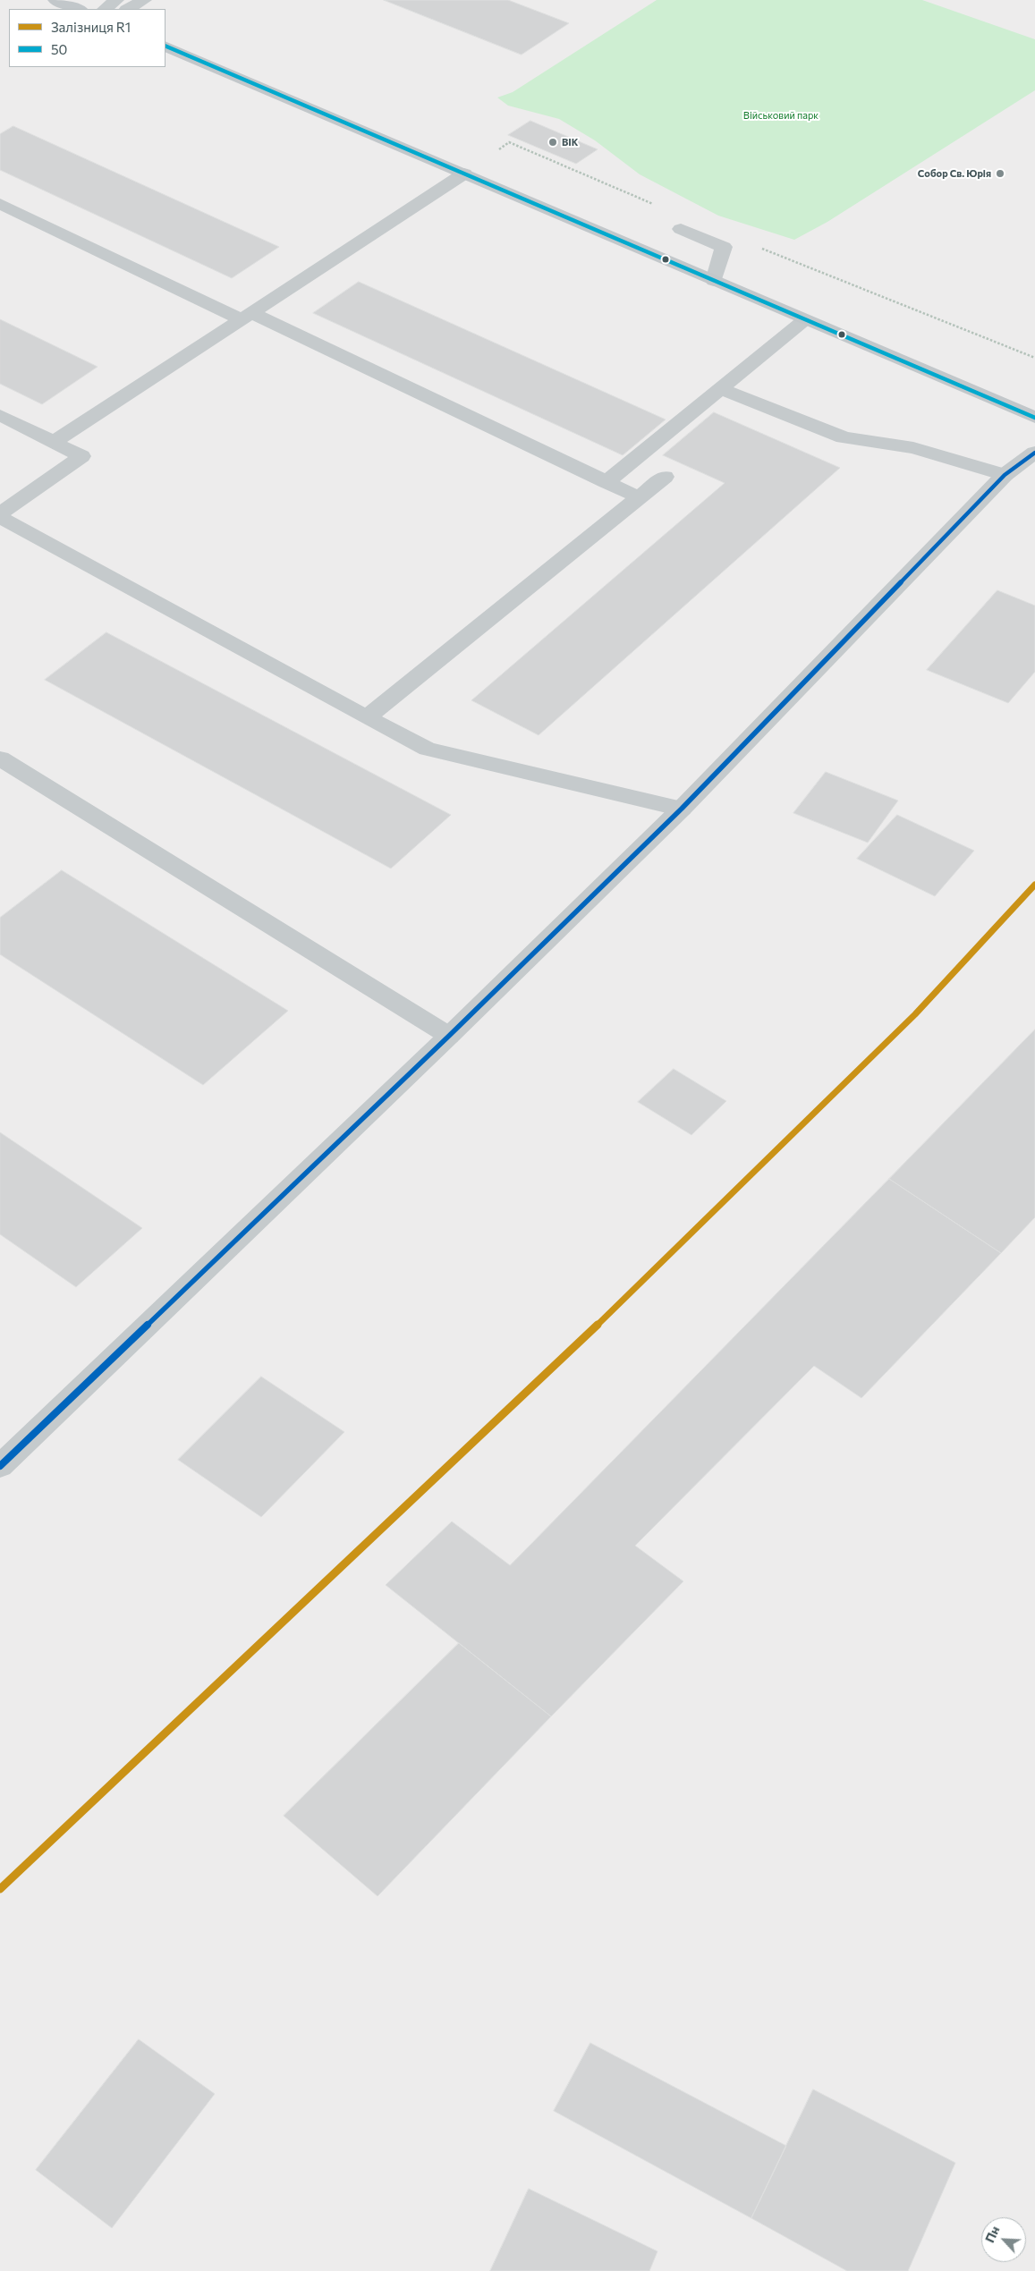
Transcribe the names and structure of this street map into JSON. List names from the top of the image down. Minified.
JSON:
{"parks":["Військовий парк"],"places":["ВІК","Собор Св. Юрія"],"lines":["transit line 50","rail line R1"],"legend":["Залізниця R1","50"],"north":"top left"}
